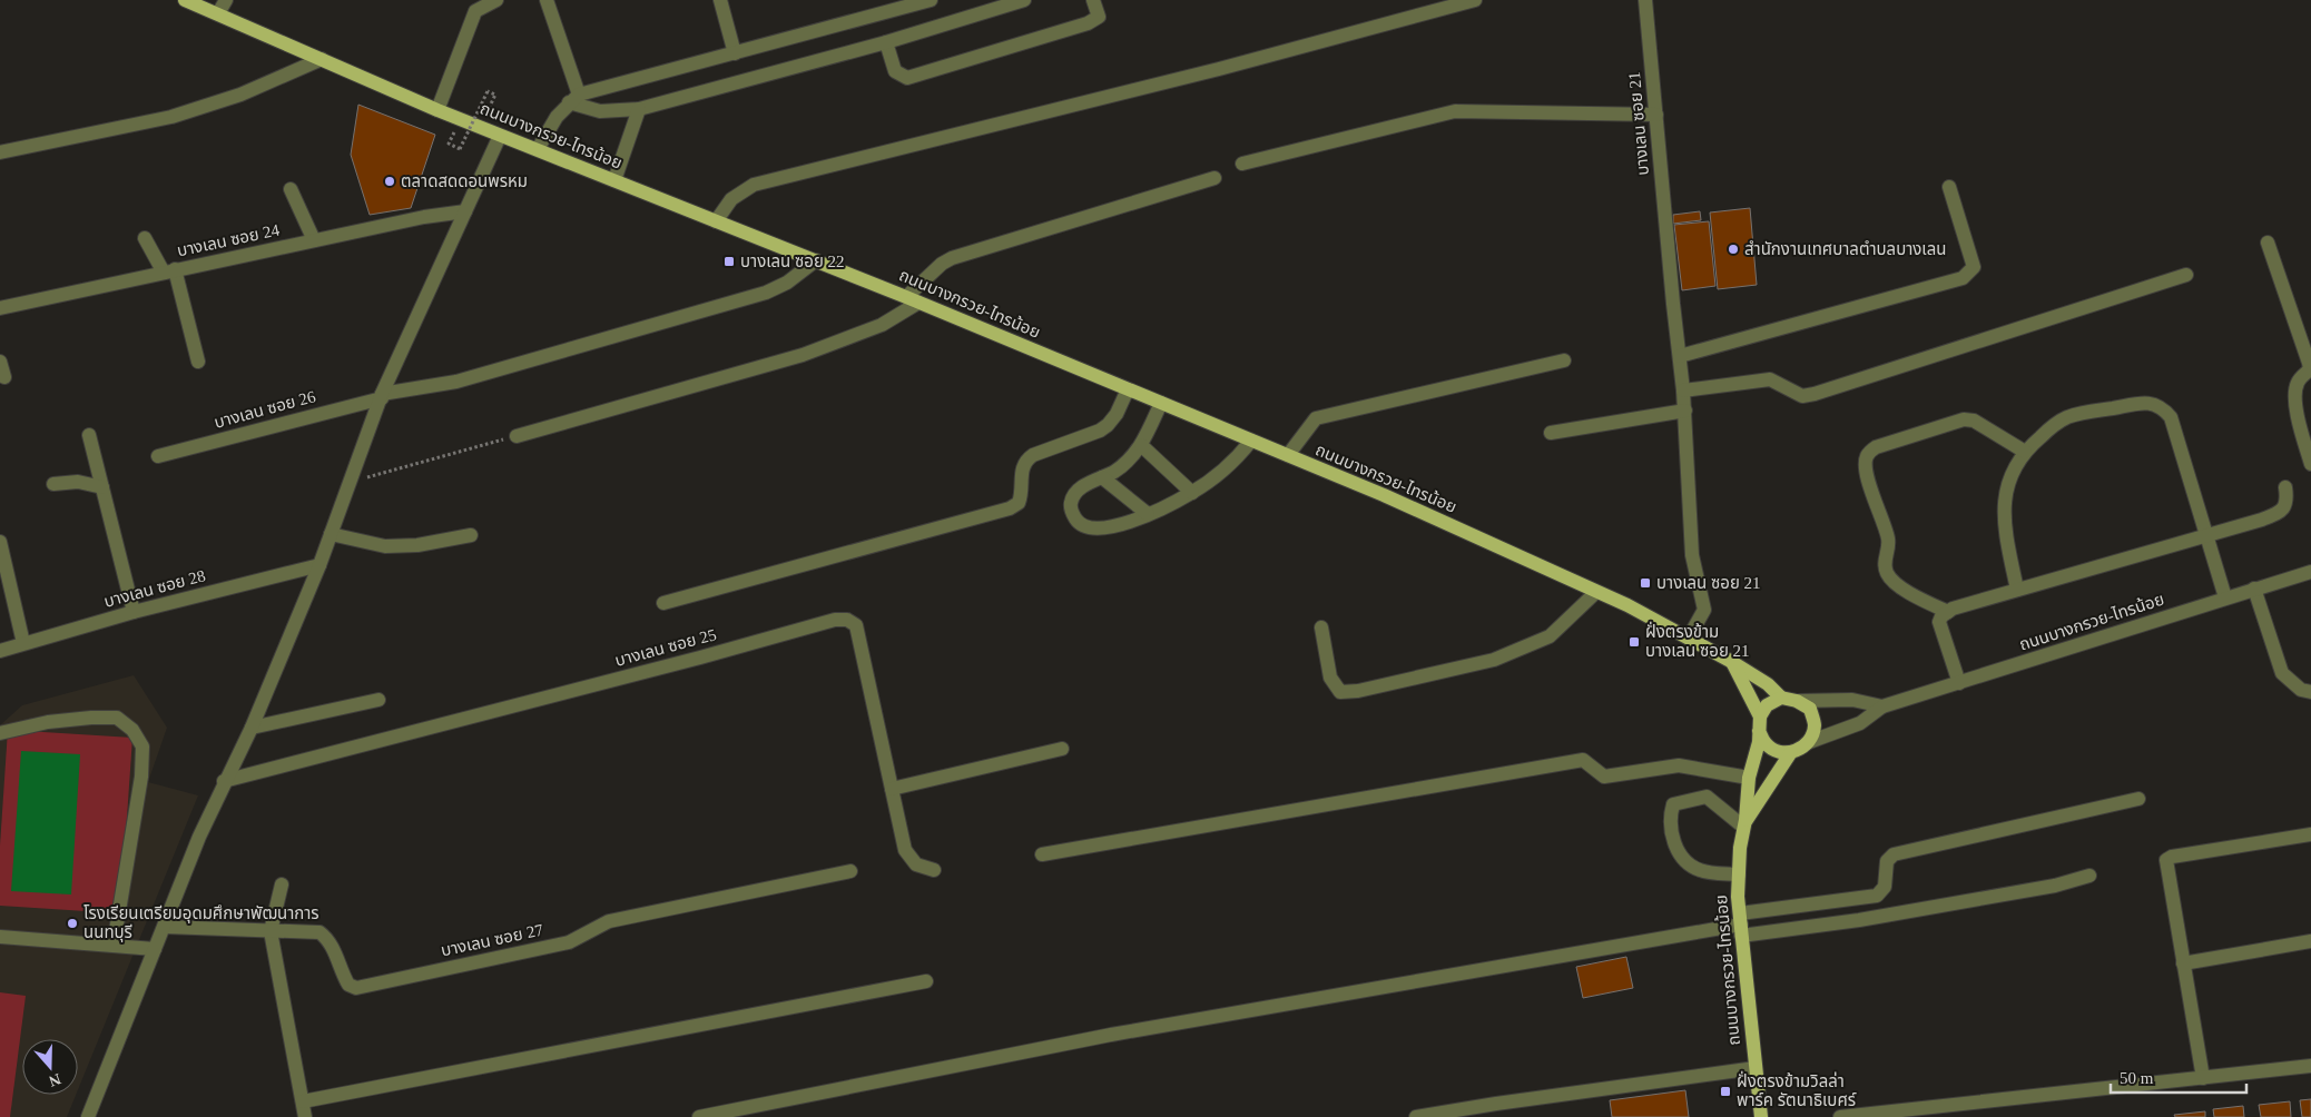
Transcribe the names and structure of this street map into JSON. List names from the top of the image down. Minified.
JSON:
{"streets":{"main road":["ถนนบางกรวย-ไทรน้อย"],"street":["บางเลน ซอย 21","บางเลน ซอย 24","บางเลน ซอย 26","บางเลน ซอย 28","บางเลน ซอย 25","บางเลน ซอย 27"]},"crossings":[["บางเลน ซอย 21","ถนนบางกรวย-ไทรน้อย"]],"places":{"other":["ตลาดสดดอนพรหม","สำนักงานเทศบาลตำบลบางเลน","โรงเรียนเตรียมอุดมศึกษาพัฒนาการ นนทบุรี"],"transit":["บางเลน ซอย 22","บางเลน ซอย 21","ฝั่งตรงข้าม บางเลน ซอย 21","ฝั่งตรงข้ามวิลล่า พาร์ค รัตนาธิเบศร์"]},"scale_bar":"50 m","north":"bottom"}
